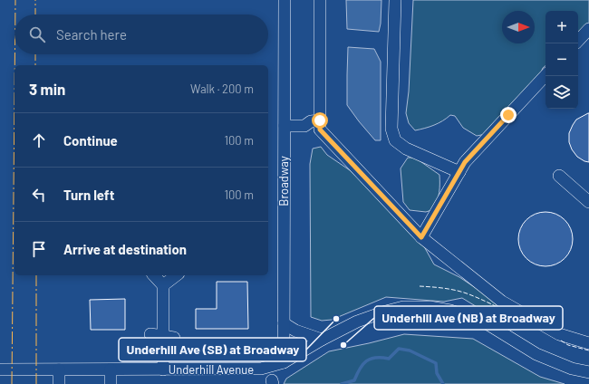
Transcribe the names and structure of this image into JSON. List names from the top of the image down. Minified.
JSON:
{"streets":{"street":["Broadway","Underhill Avenue"]},"crossings":[["Broadway","Underhill Avenue"]],"places":["Underhill Ave (SB) at Broadway","Underhill Ave (NB) at Broadway"],"north":"right","page":{"map_buttons":["+","−"],"search":"Search here","heading":["3 min","Walk · 200 m"],"list":[["Continue","100 m"],["Turn left","100 m"],"Arrive at destination"]}}
